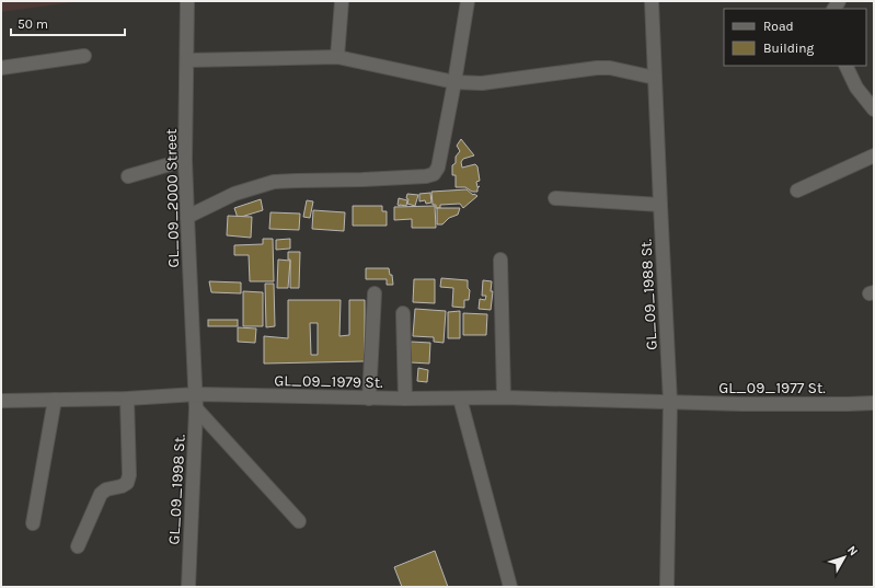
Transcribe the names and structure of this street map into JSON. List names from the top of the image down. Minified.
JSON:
{"streets":{"street":["GL_09_2000 Street","GL_09_1988 St.","GL_09_1979 St.","GL_09_1977 St.","GL_09_1998 St."]},"crossings":[["GL_09_2000 Street","GL_09_1979 St."],["GL_09_2000 Street","GL_09_1998 St."],["GL_09_1988 St.","GL_09_1979 St."],["GL_09_1988 St.","GL_09_1977 St."],["GL_09_1979 St.","GL_09_1977 St."],["GL_09_1979 St.","GL_09_1998 St."]],"legend":["Road","Building"],"scale_bar":"50 m","north":"top right"}
